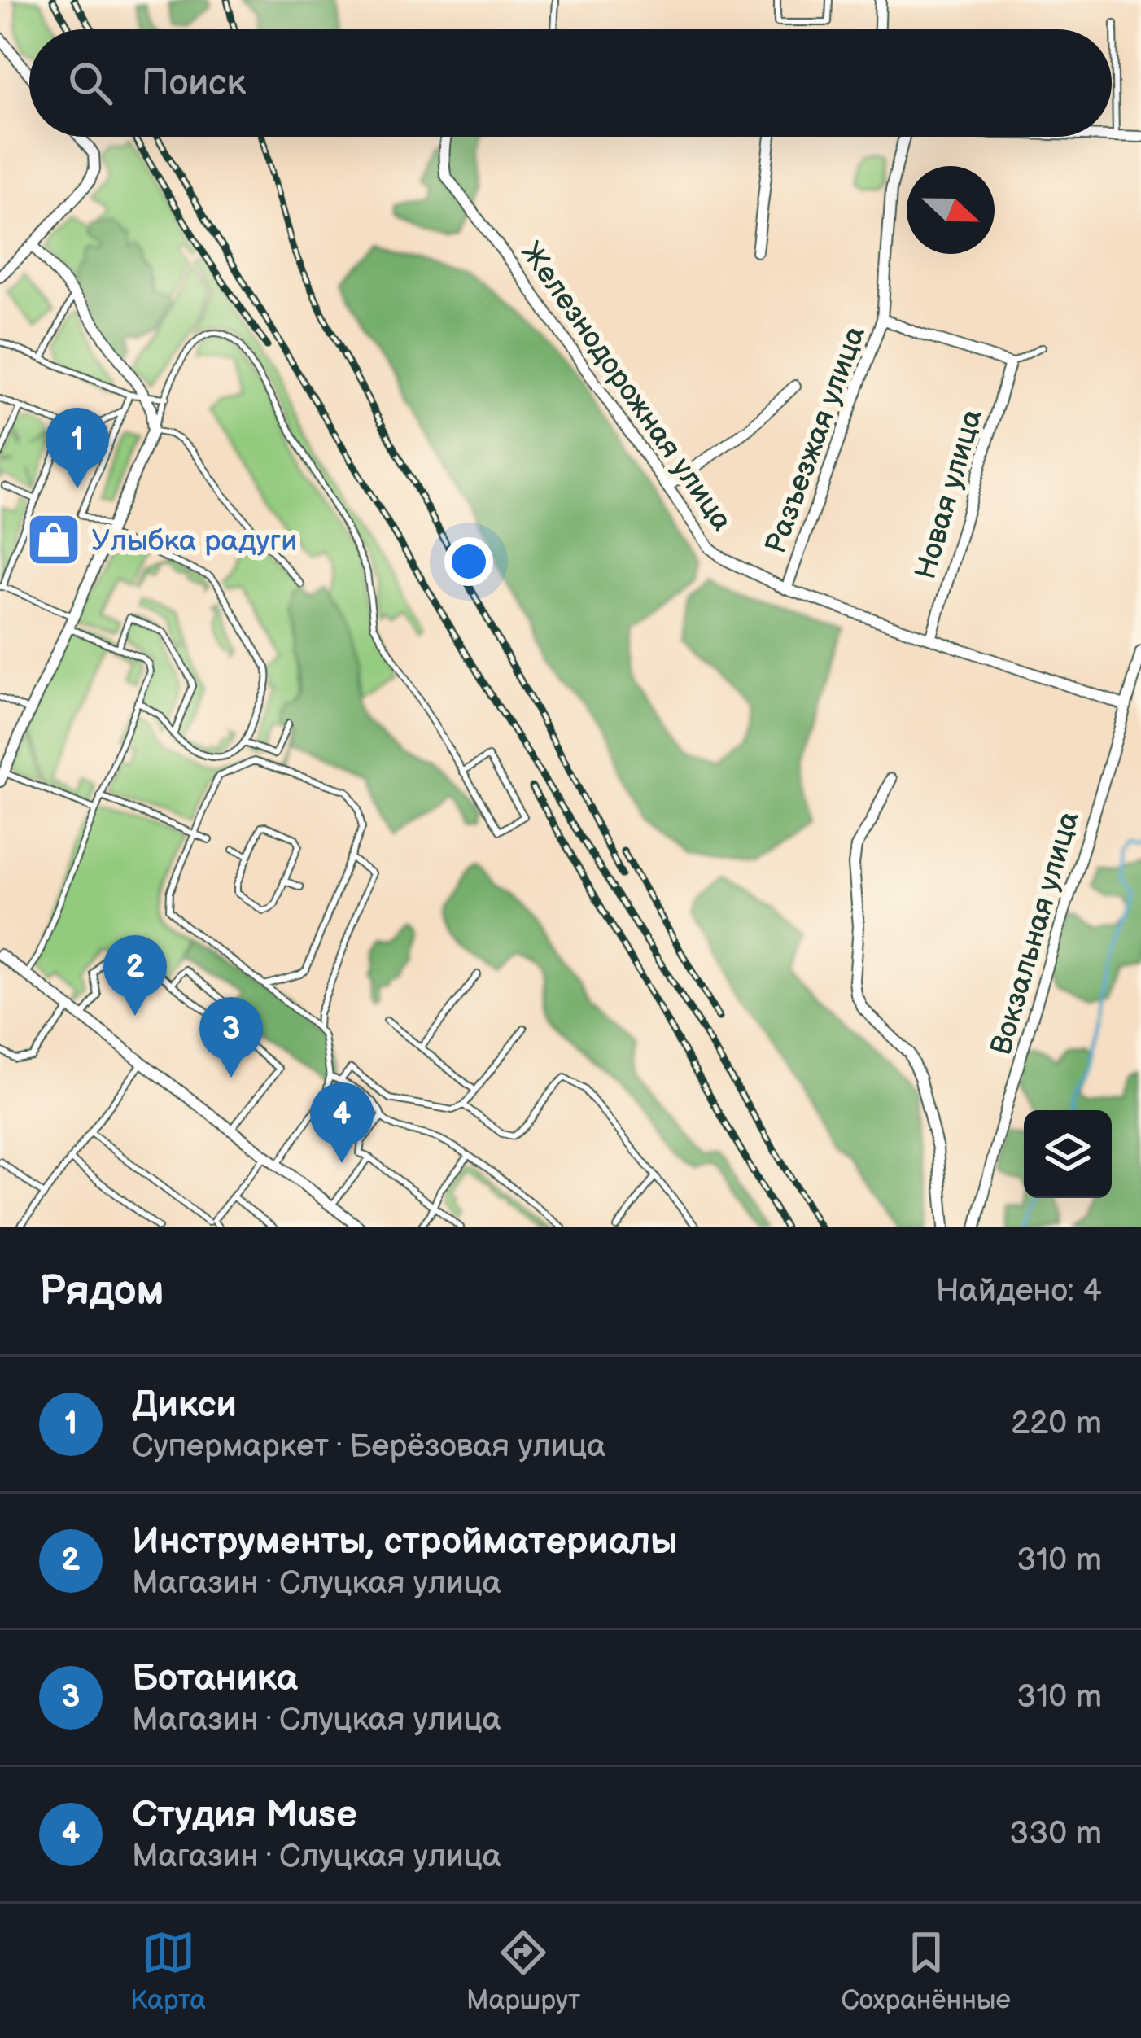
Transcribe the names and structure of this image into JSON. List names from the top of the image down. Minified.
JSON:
{"streets":{"street":["Железнодорожная улица","Разъезжая улица","Новая улица","Вокзальная улица"]},"crossings":[["Железнодорожная улица","Разъезжая улица"],["Железнодорожная улица","Новая улица"],["Железнодорожная улица","Вокзальная улица"]],"places":{"shop":["Улыбка радуги"]},"north":"right","page":{"search":"Поиск","pins":["1","2","3","4"],"heading":["Рядом","Найдено: 4"],"list":[{"mark":"1","name":"Дикси","note":"Супермаркет · Берёзовая улица","value":"220 m"},{"mark":"2","name":"Инструменты, стройматериалы","note":"Магазин · Слуцкая улица","value":"310 m"},{"mark":"3","name":"Ботаника","note":"Магазин · Слуцкая улица","value":"310 m"},{"mark":"4","name":"Студия Muse","note":"Магазин · Слуцкая улица","value":"330 m"}],"nav":["Карта","Маршрут","Сохранённые"]}}
